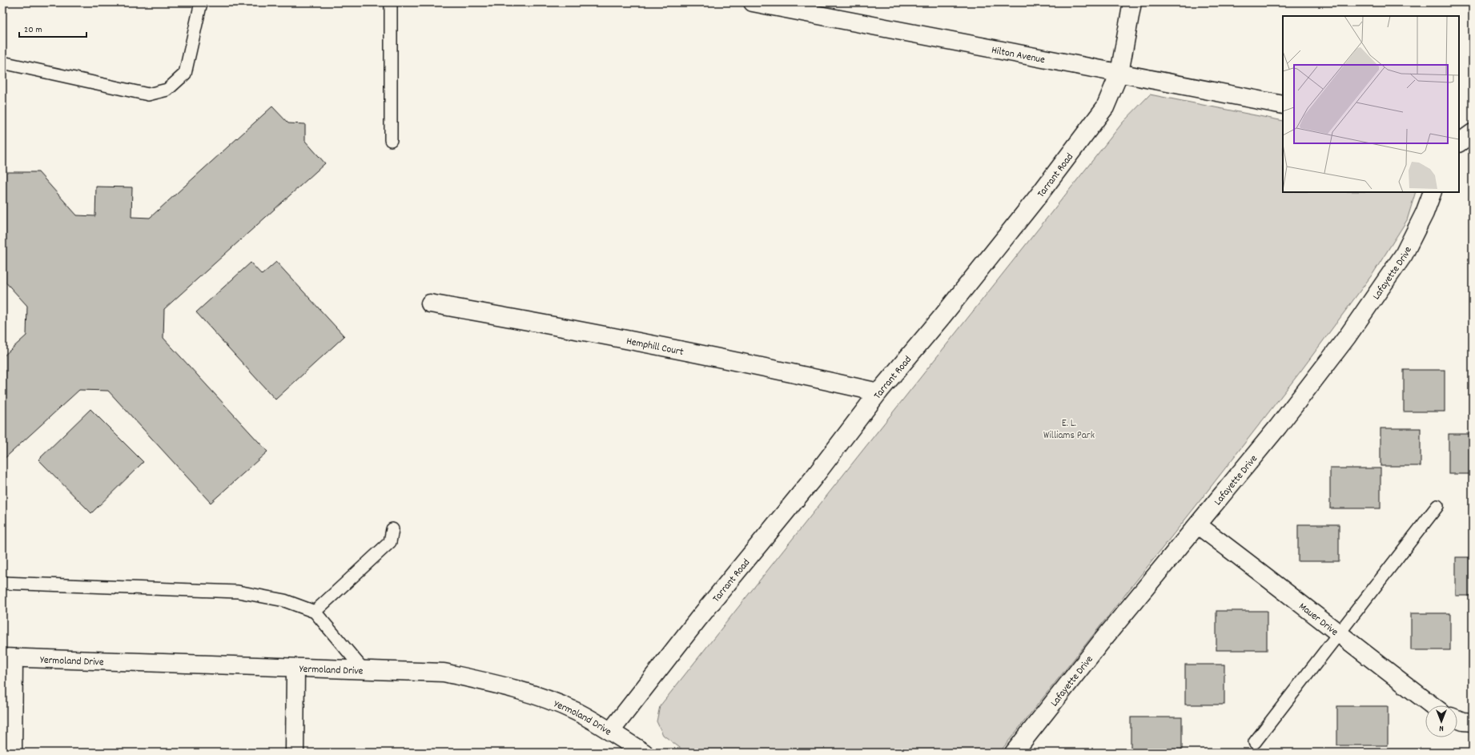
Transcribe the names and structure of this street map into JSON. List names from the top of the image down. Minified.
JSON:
{"streets":{"street":["Hilton Avenue","Tarrant Road","Lafayette Drive","Hemphill Court","Mauer Drive","Yermoland Drive"]},"crossings":[["Hilton Avenue","Tarrant Road"],["Tarrant Road","Hemphill Court"],["Tarrant Road","Yermoland Drive"],["Lafayette Drive","Mauer Drive"]],"parks":["E. L. Williams Park"],"scale_bar":"20 m","north":"bottom"}
